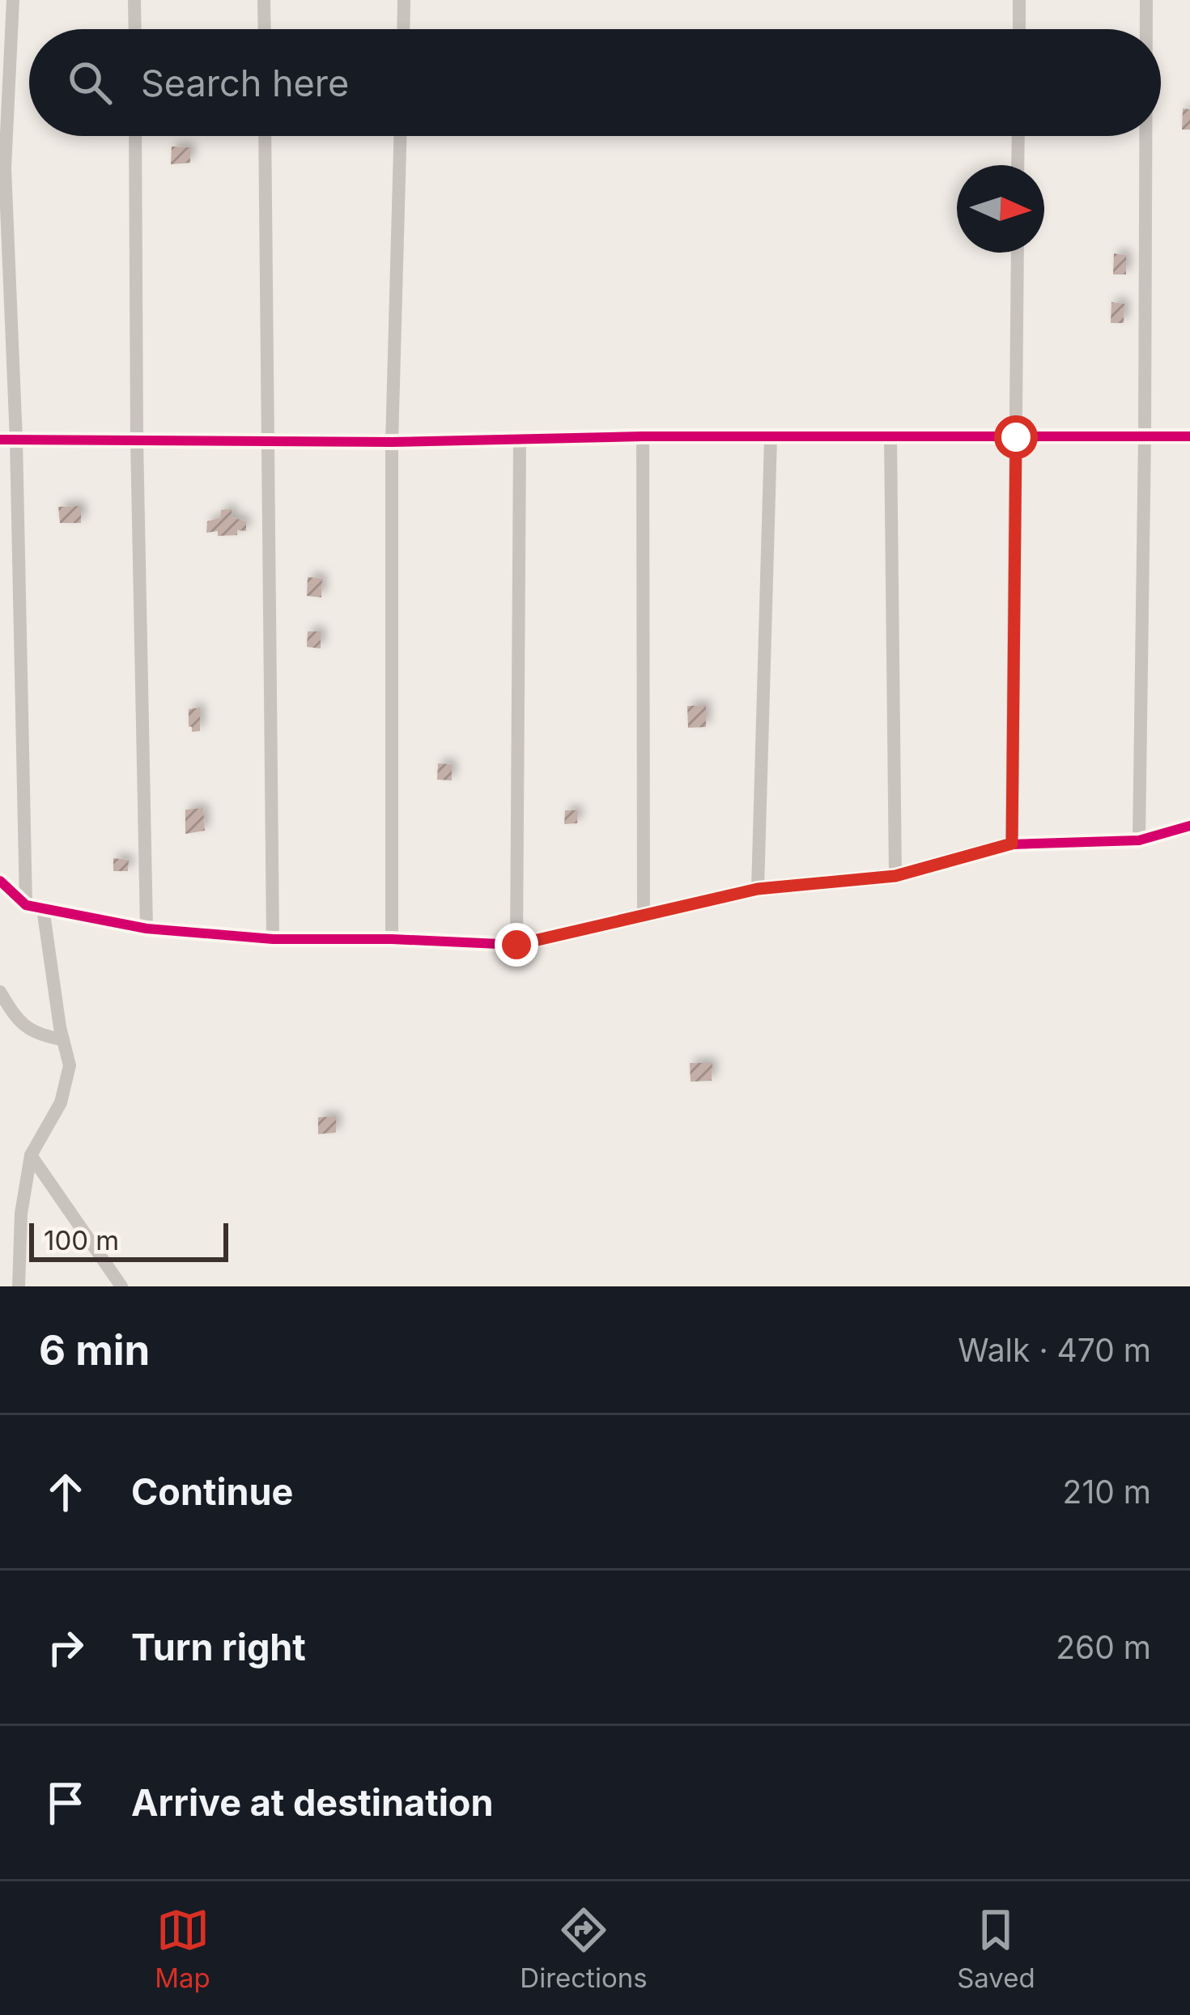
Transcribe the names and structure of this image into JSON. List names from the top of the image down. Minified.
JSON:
{"scale_bar":"100 m","north":"right","page":{"search":"Search here","scale":"100 m","heading":["6 min","Walk · 470 m"],"list":[["Continue","210 m"],["Turn right","260 m"],"Arrive at destination"],"nav":["Map","Directions","Saved"]}}
